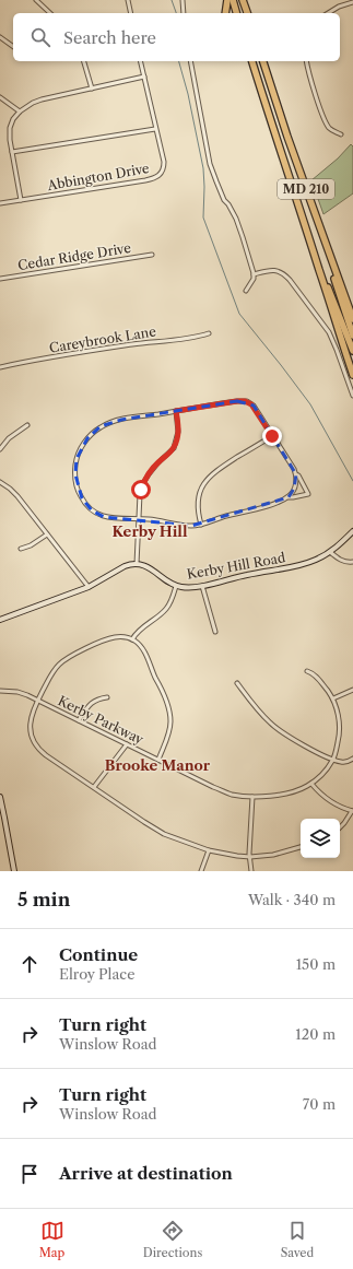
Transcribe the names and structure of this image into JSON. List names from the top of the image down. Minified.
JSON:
{"streets":{"highway":["MD 210"],"main road":["Kerby Hill Road"],"street":["Abbington Drive","Cedar Ridge Drive","Careybrook Lane","Kerby Parkway"]},"districts":["Kerby Hill","Brooke Manor"],"page":{"search":"Search here","heading":["5 min","Walk · 340 m"],"list":[["Continue","Elroy Place","150 m"],["Turn right","Winslow Road","120 m"],["Turn right","Winslow Road","70 m"],"Arrive at destination"],"nav":["Map","Directions","Saved"]}}
